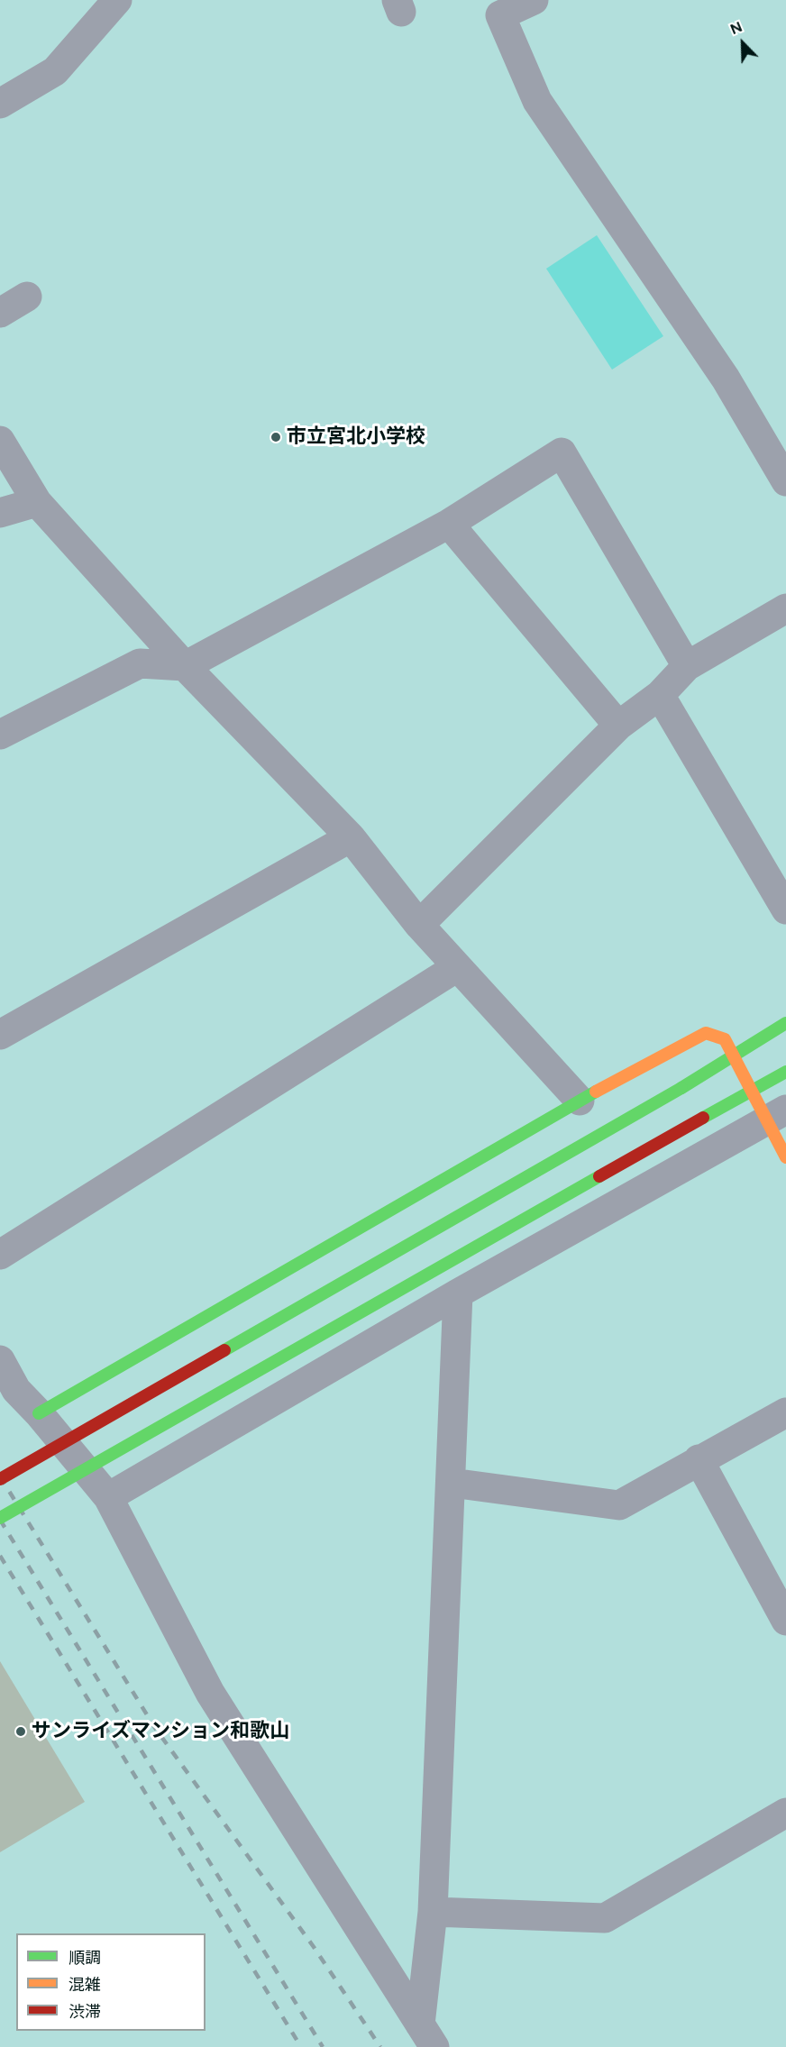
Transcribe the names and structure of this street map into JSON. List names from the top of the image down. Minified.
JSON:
{"places":["市立宮北小学校","サンライズマンション和歌山"],"legend":["順調","混雑","渋滞"],"north":"top left"}
